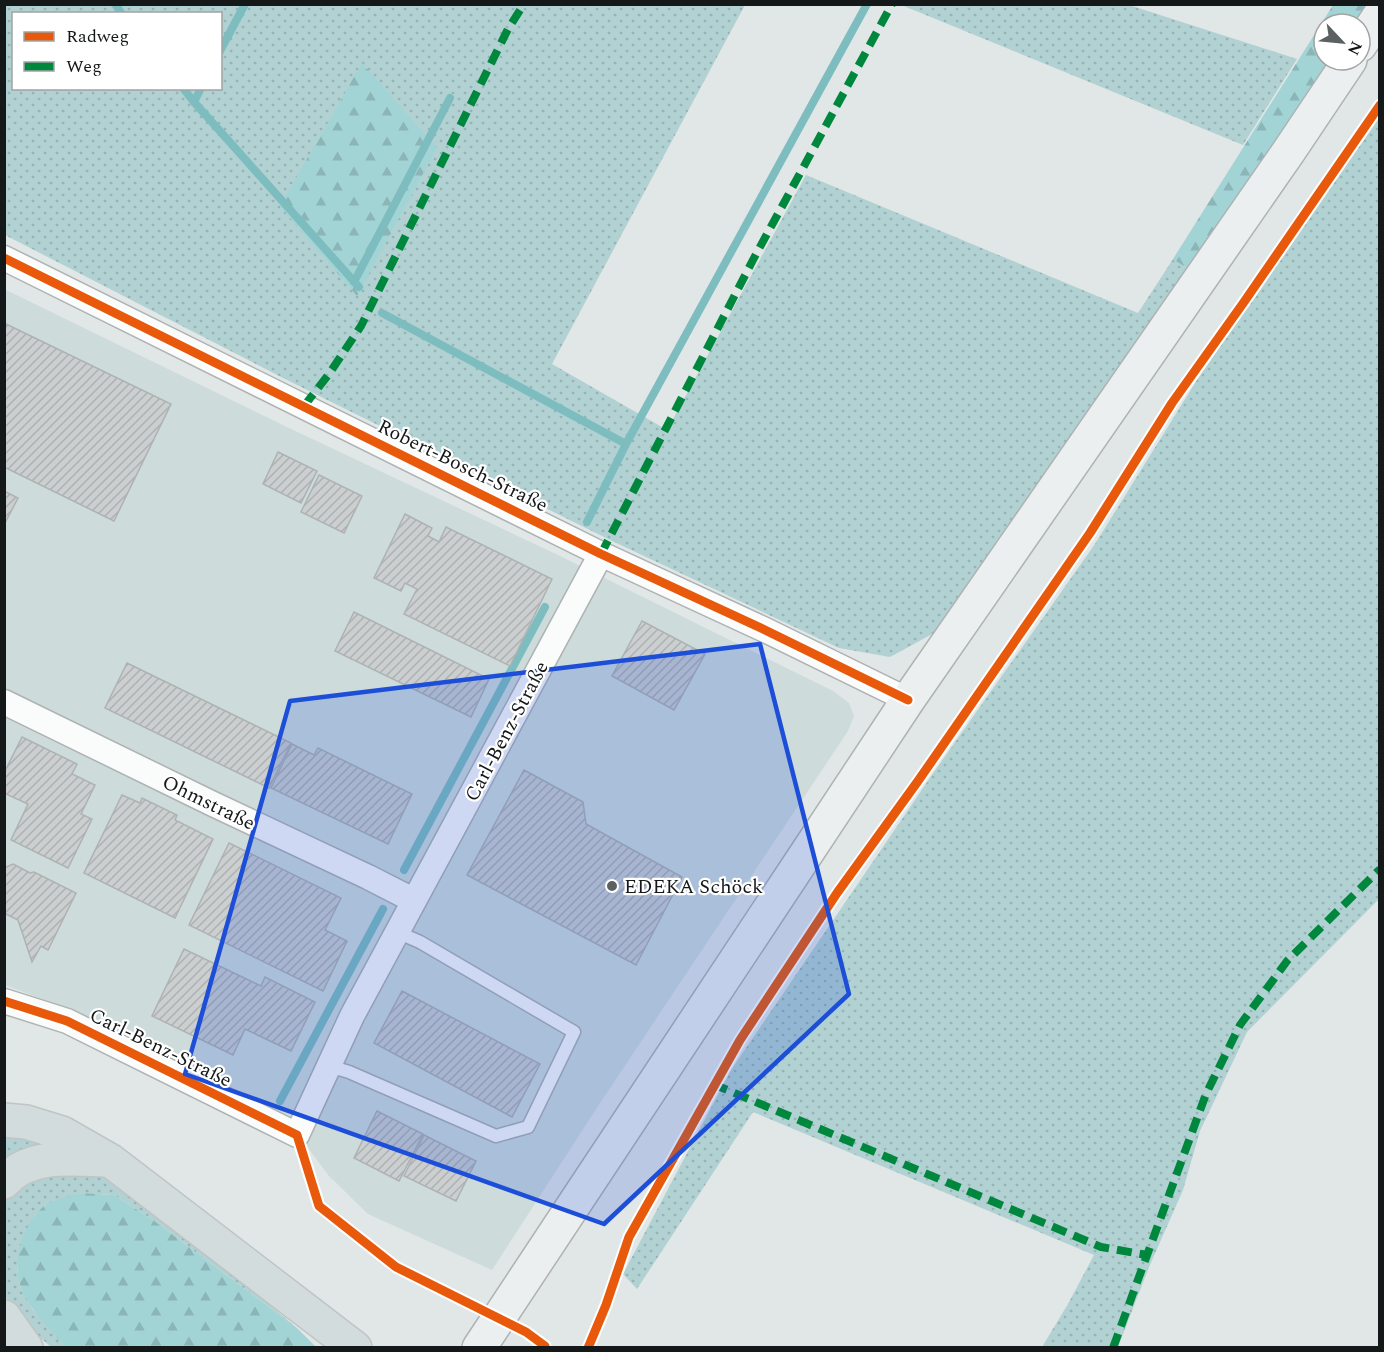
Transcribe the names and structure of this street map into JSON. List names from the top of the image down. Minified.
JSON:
{"streets":{"street":["Robert-Bosch-Straße","Carl-Benz-Straße","Ohmstraße"]},"crossings":[["Robert-Bosch-Straße","Carl-Benz-Straße"],["Carl-Benz-Straße","Ohmstraße"]],"places":["EDEKA Schöck"],"legend":["Radweg","Weg"],"north":"bottom right"}
